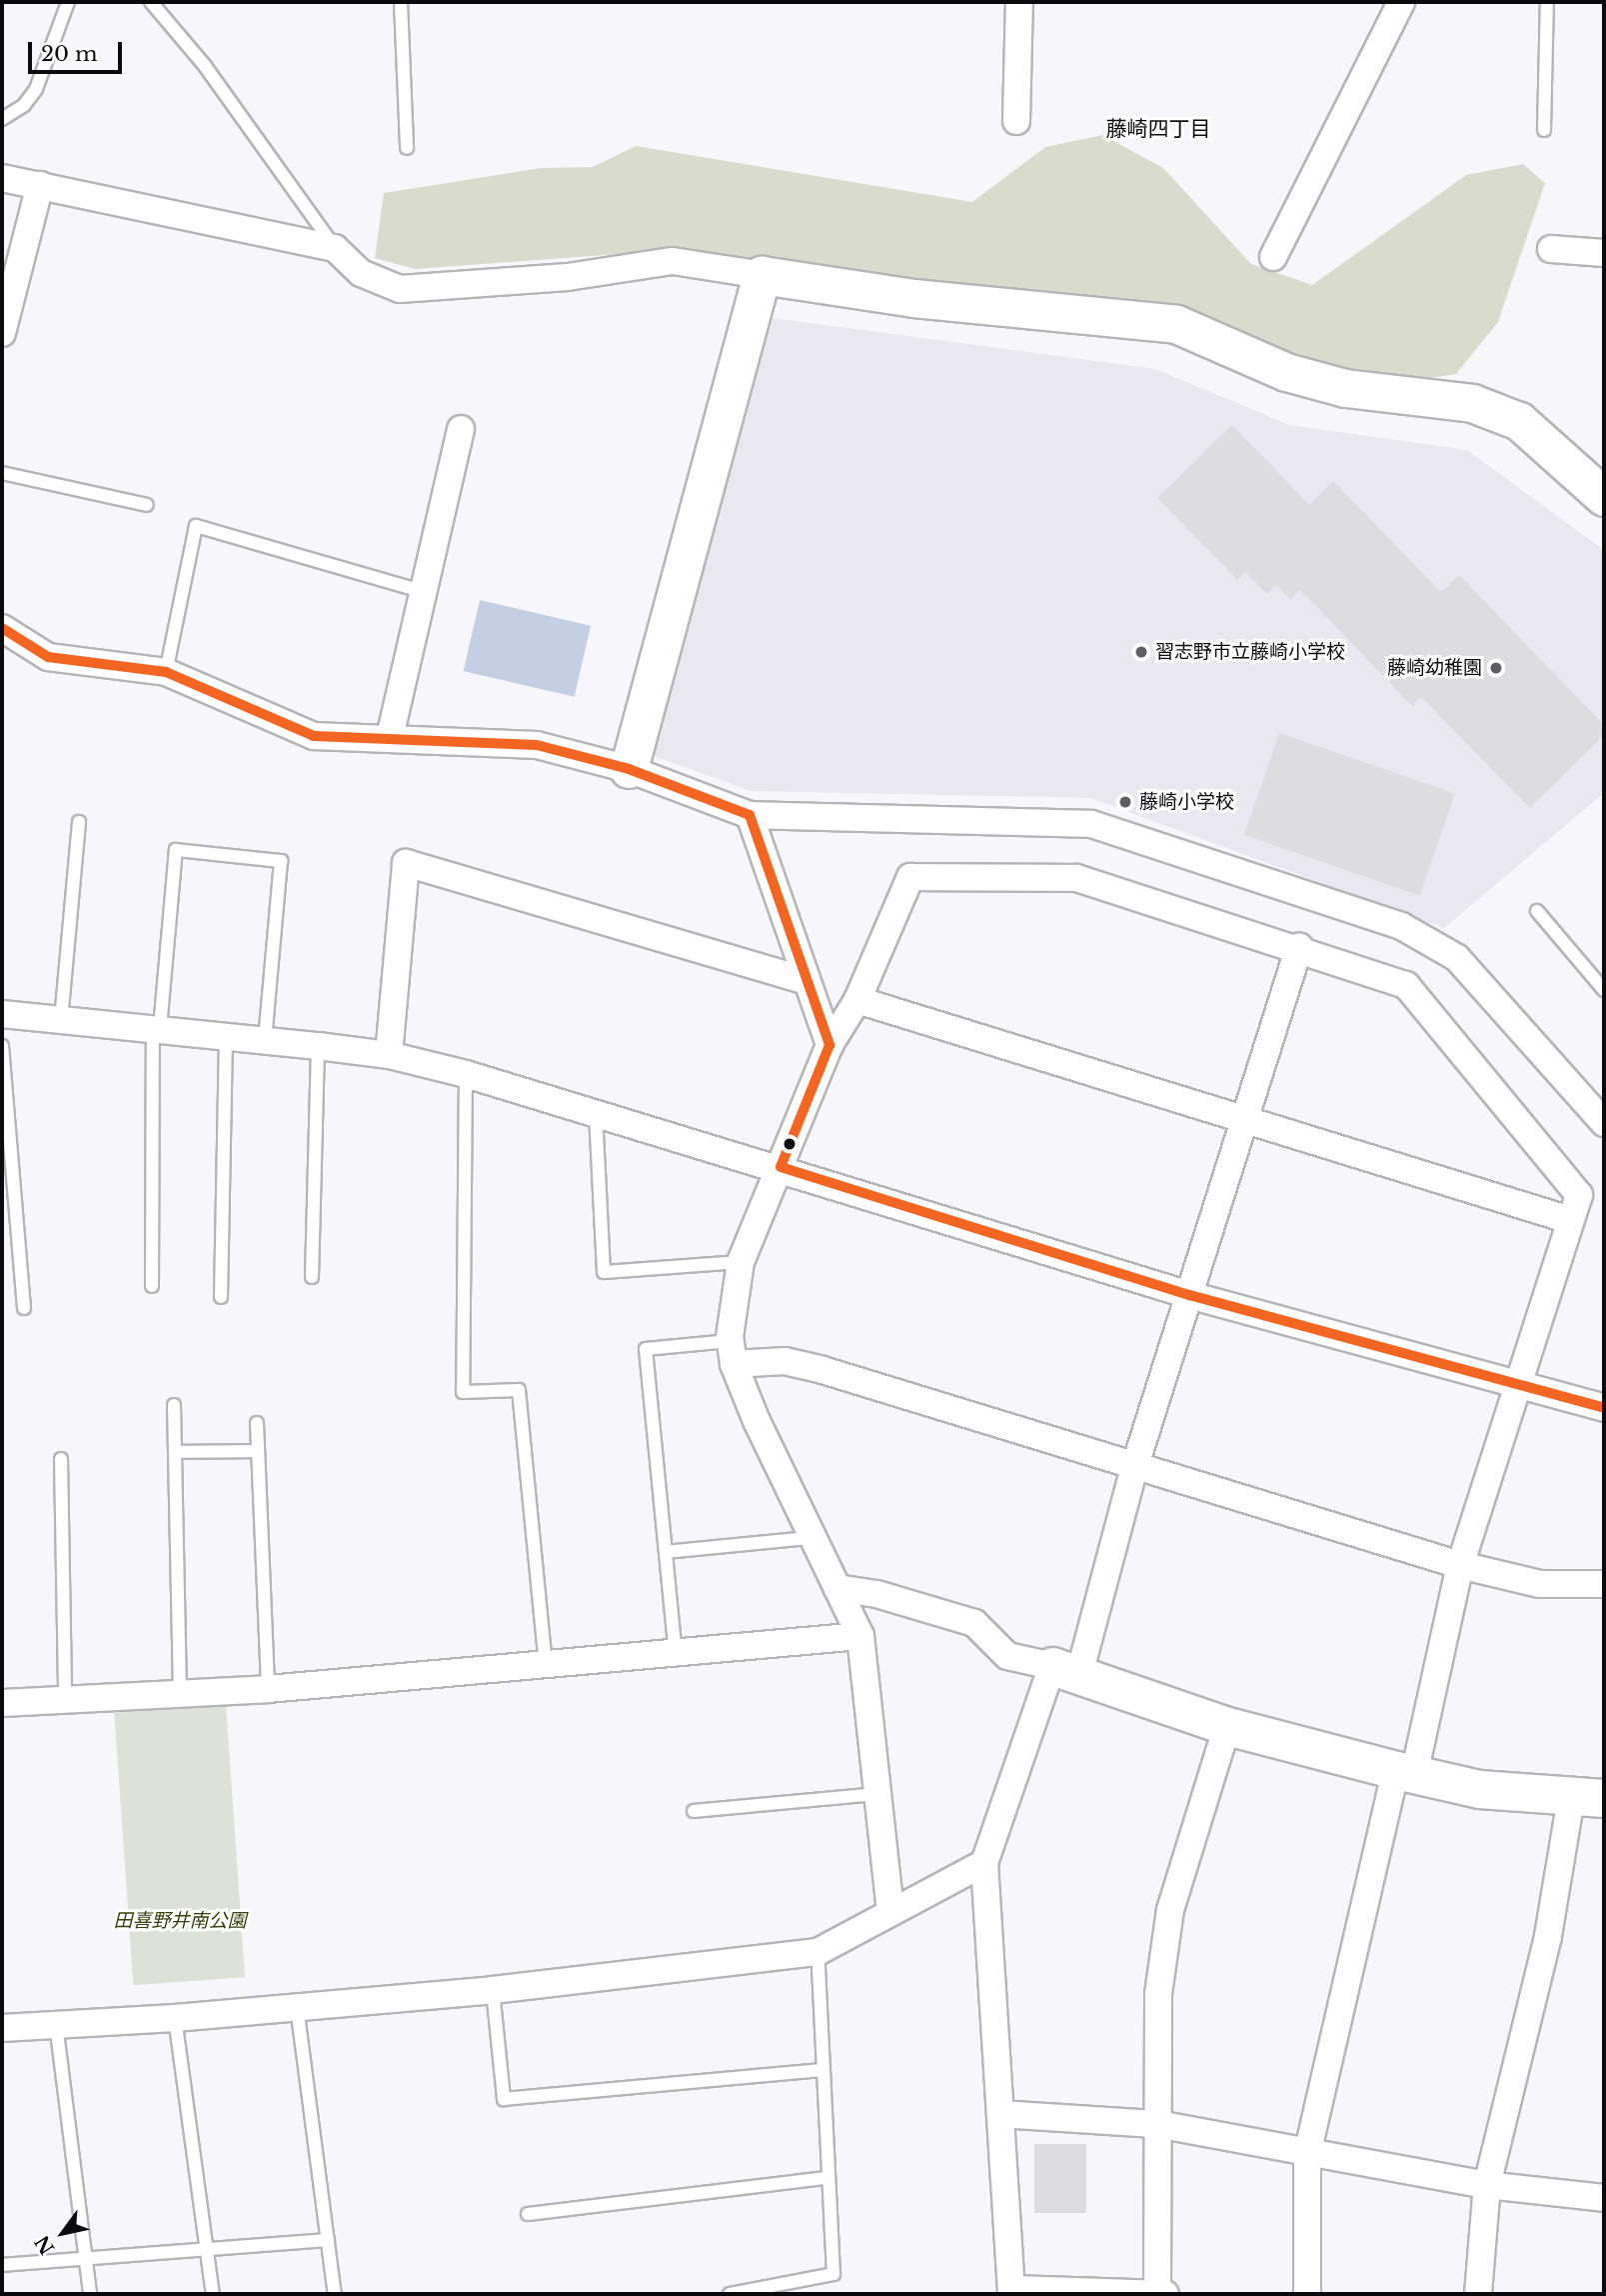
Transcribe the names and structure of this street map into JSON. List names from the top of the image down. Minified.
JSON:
{"districts":["藤崎四丁目"],"parks":["田喜野井南公園"],"places":["習志野市立藤崎小学校","藤崎幼稚園","藤崎小学校"],"scale_bar":"20 m","north":"bottom left"}
